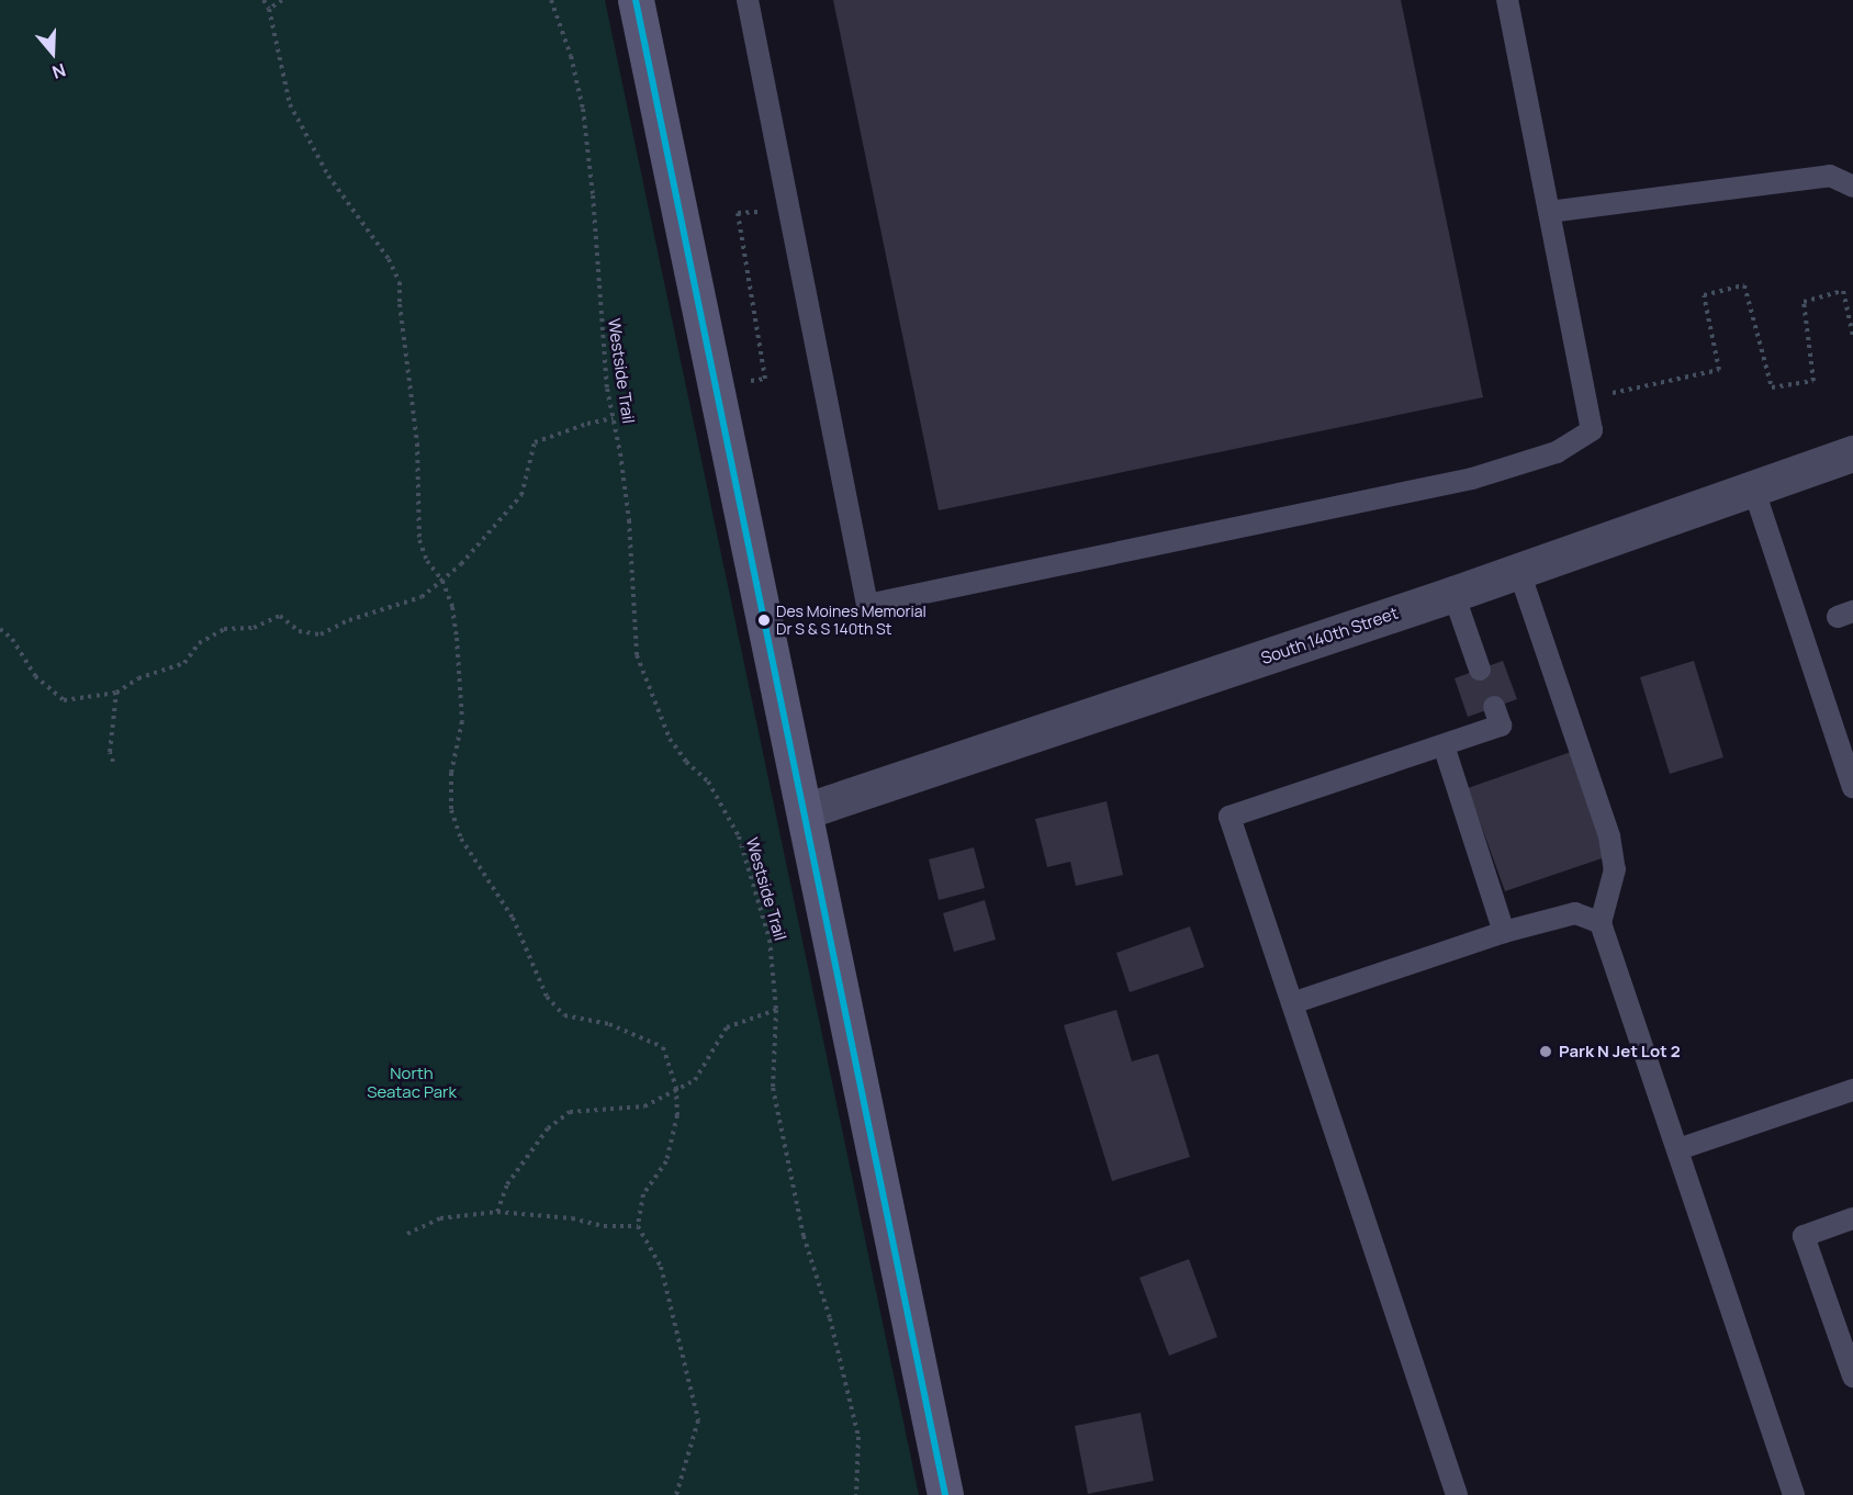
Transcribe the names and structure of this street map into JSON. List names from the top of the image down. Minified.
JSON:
{"streets":{"street":["South 140th Street"],"path":["Westside Trail"]},"parks":["North Seatac Park"],"places":["Des Moines Memorial Dr S & S 140th St","Park N Jet Lot 2"],"north":"bottom"}
